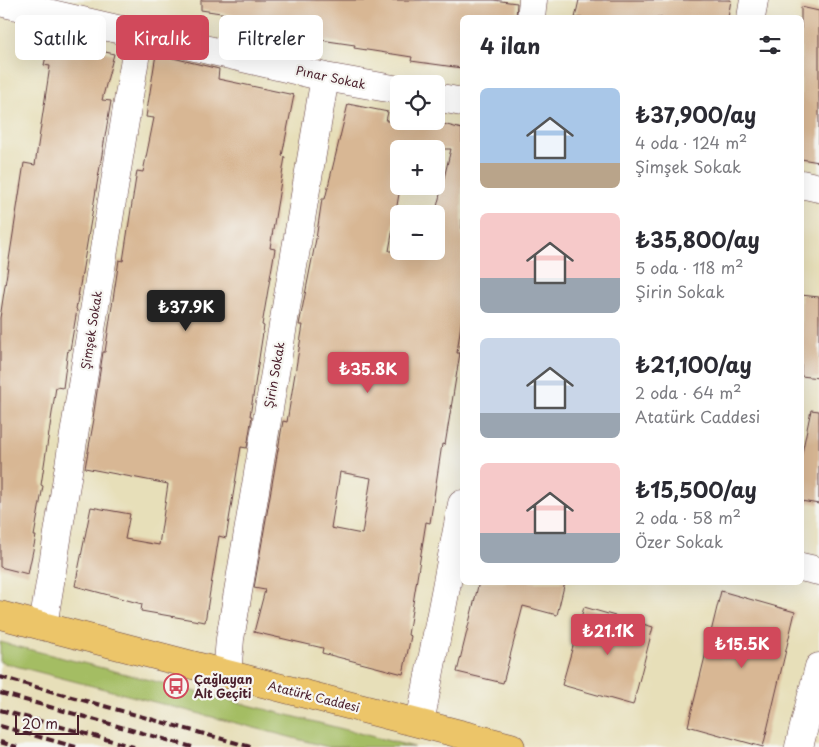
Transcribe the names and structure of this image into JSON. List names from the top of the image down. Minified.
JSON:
{"streets":{"main road":["Atatürk Caddesi"],"street":["Pınar Sokak","Şimşek Sokak","Şirin Sokak"]},"crossings":[["Pınar Sokak","Şirin Sokak"],["Şimşek Sokak","Atatürk Caddesi"],["Şirin Sokak","Atatürk Caddesi"]],"places":{"bus stop":["Çağlayan Alt Geçiti"]},"scale_bar":"20 m","page":{"chip":["Satılık","Kiralık","Filtreler"],"heading":"4 ilan","map_buttons":["+","−"],"list":[{"name":"₺37,900/ay","note":"4 oda · 124 m² · Şimşek Sokak"},{"name":"₺35,800/ay","note":"5 oda · 118 m² · Şirin Sokak"},{"name":"₺21,100/ay","note":"2 oda · 64 m² · Atatürk Caddesi"},{"name":"₺15,500/ay","note":"2 oda · 58 m² · Özer Sokak"}],"price":["₺37.9K","₺35.8K","₺21.1K","₺15.5K"],"scale":"20 m"}}
